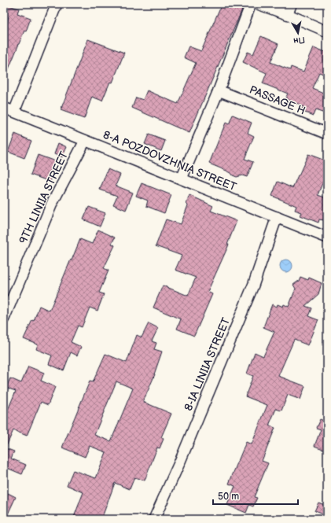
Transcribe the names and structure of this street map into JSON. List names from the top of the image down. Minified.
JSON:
{"streets":{"street":["PASSAGE H","8-A POZDOVZHNIA STREET","9TH LINIIA STREET","8-IA LINIIA STREET"]},"crossings":[["8-A POZDOVZHNIA STREET","9TH LINIIA STREET"],["8-A POZDOVZHNIA STREET","8-IA LINIIA STREET"]],"scale_bar":"50 m","north":"bottom"}
